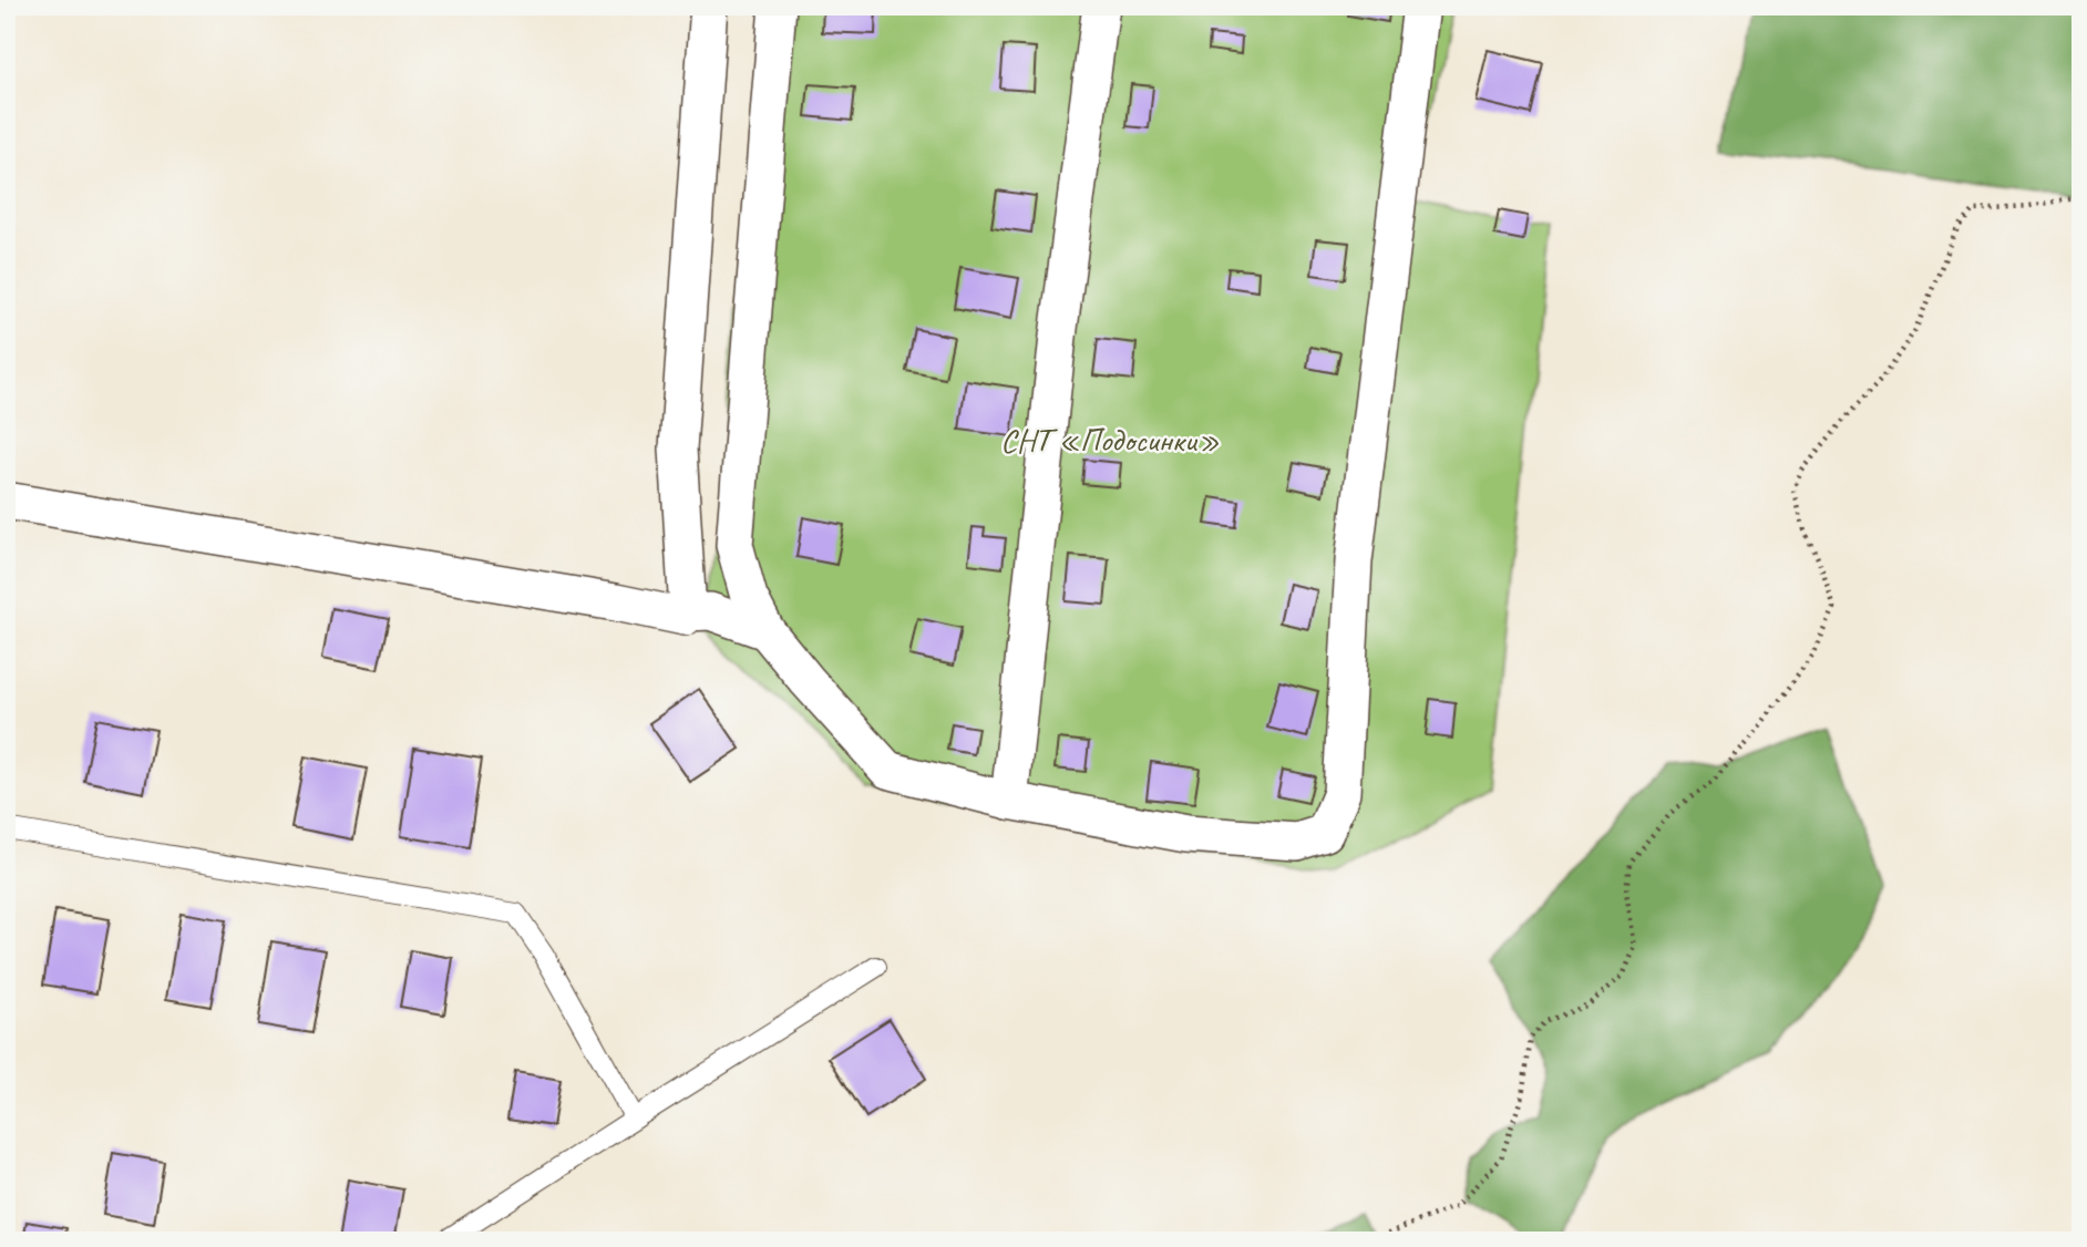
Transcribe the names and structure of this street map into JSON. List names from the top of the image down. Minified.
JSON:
{"parks":["СНТ «Подосинки»"]}
